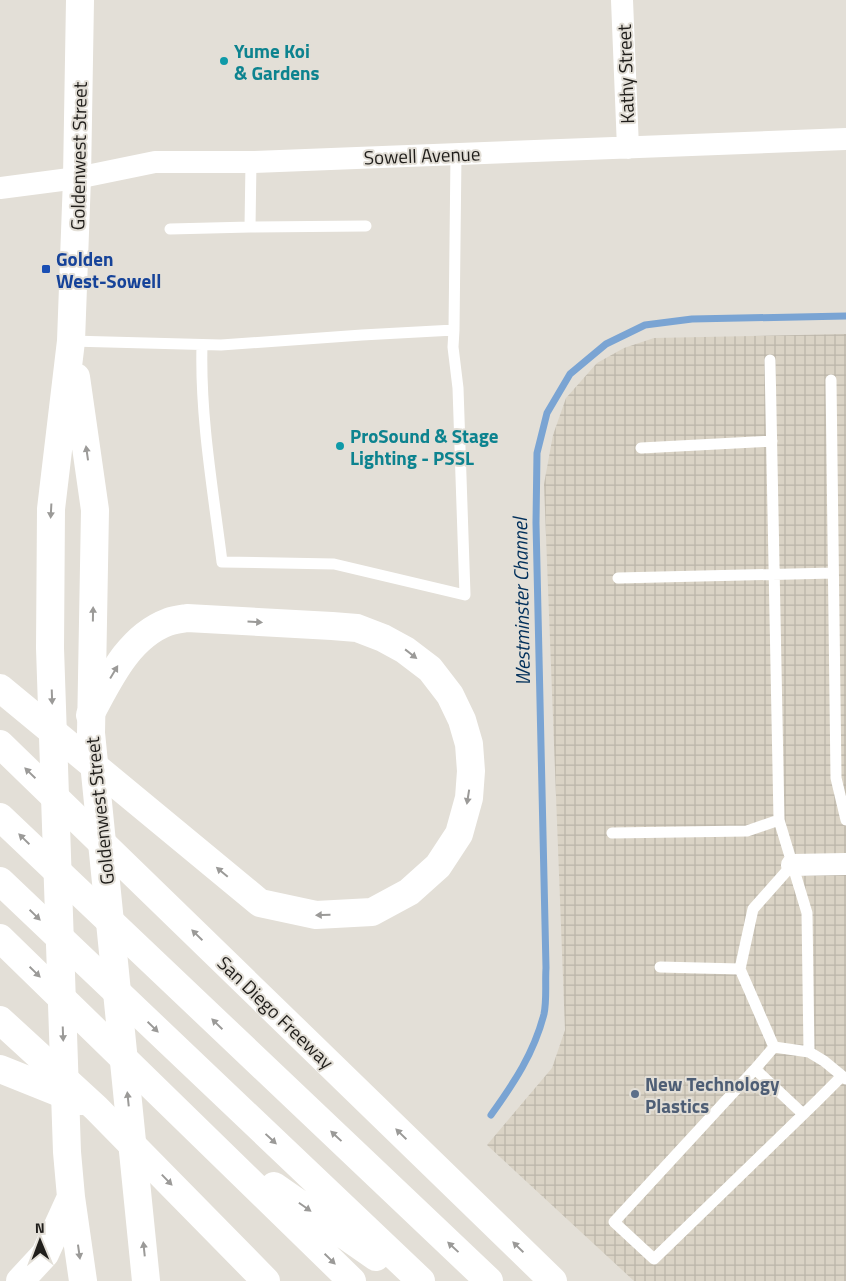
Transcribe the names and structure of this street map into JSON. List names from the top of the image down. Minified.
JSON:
{"streets":{"main road":["Goldenwest Street","San Diego Freeway"],"street":["Kathy Street","Sowell Avenue"]},"crossings":[["Kathy Street","Sowell Avenue"],["Sowell Avenue","Goldenwest Street"]],"water":["Westminster Channel"],"places":{"other":["Yume Koi & Gardens","ProSound & Stage Lighting - PSSL","New Technology Plastics"],"transit":["Golden West-Sowell"]},"north":"top"}
